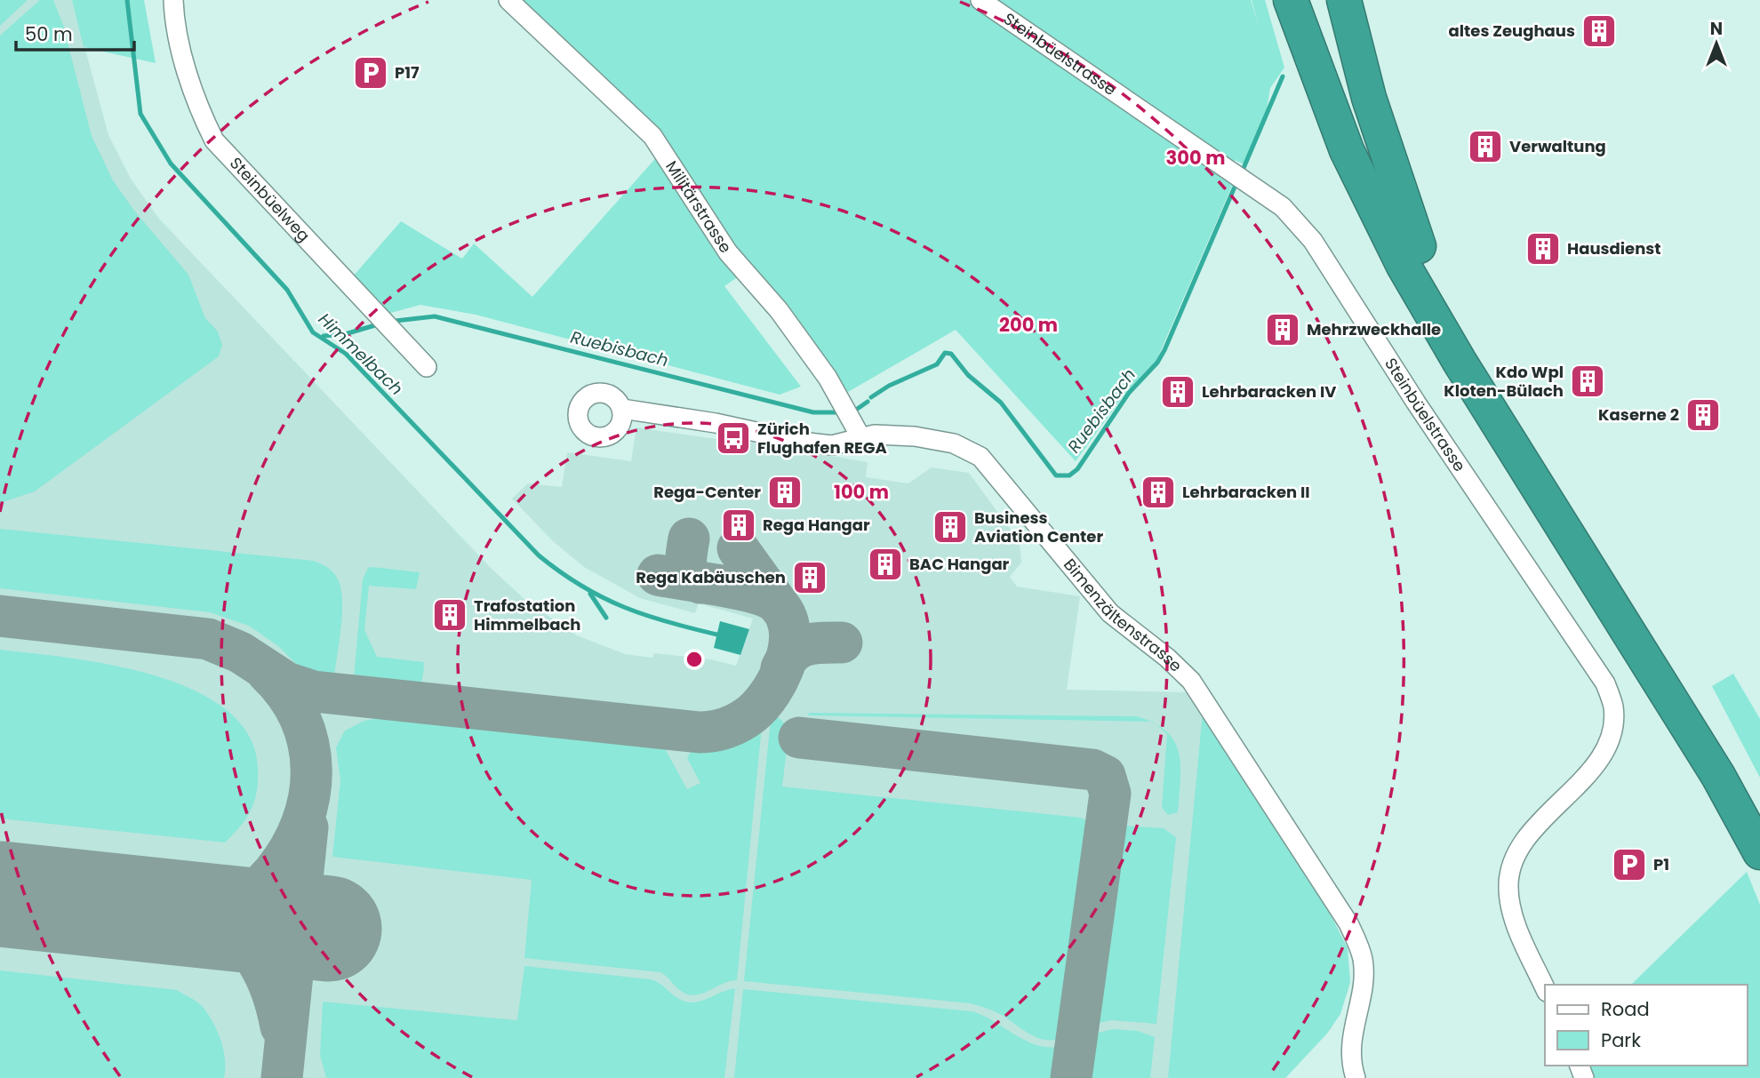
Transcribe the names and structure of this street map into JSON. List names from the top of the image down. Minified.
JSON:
{"streets":{"street":["Steinbüelstrasse","Steinbüelweg","Militärstrasse","Bimenzältenstrasse"]},"crossings":[["Militärstrasse","Bimenzältenstrasse"]],"water":["Ruebisbach","Himmelbach"],"places":{"building":["altes Zeughaus","Verwaltung","Hausdienst","Mehrzweckhalle","Kdo Wpl Kloten-Bülach","Lehrbaracken IV","Kaserne 2","Rega-Center","Lehrbaracken II","Rega Hangar","Business Aviation Center","BAC Hangar","Rega Kabäuschen","Trafostation Himmelbach"],"parking":["P17","P1"],"bus stop":["Zürich Flughafen REGA"]},"legend":["Road","Park"],"scale_bar":"50 m","north":"top","rings":["300 m","200 m","100 m"]}
